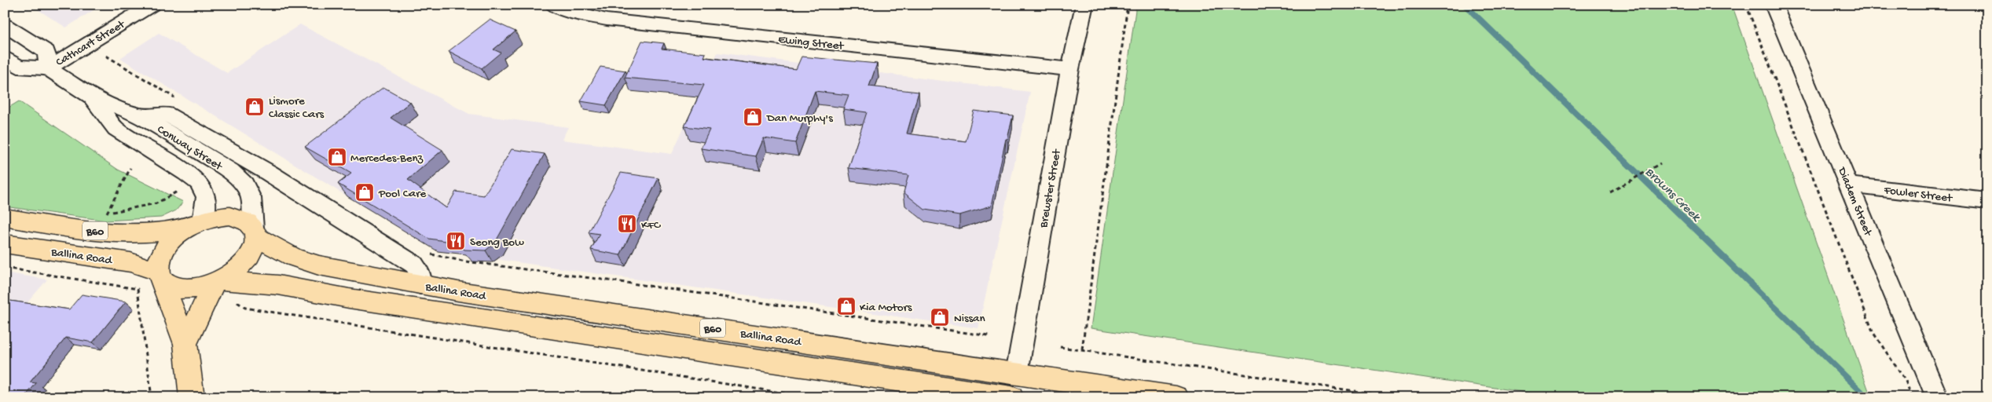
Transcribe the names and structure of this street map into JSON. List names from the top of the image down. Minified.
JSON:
{"streets":{"main road":["B60","Ballina Road"],"street":["Ewing Street","Cathcart Street","Conway Street","Brewster Street","Fowler Street","Diadem Street"]},"crossings":[["Ewing Street","Brewster Street"],["Cathcart Street","Conway Street"],["Conway Street","B60"],["Conway Street","Ballina Road"],["Brewster Street","Ballina Road"],["Fowler Street","Diadem Street"],["B60","Ballina Road"]],"water":["Browns Creek"],"places":{"shop":["Lismore Classic Cars","Dan Murphy's","Mercedes-Benz","Pool Care","Kia Motors","Nissan"],"restaurant":["KFC","Seong Bow"]}}
